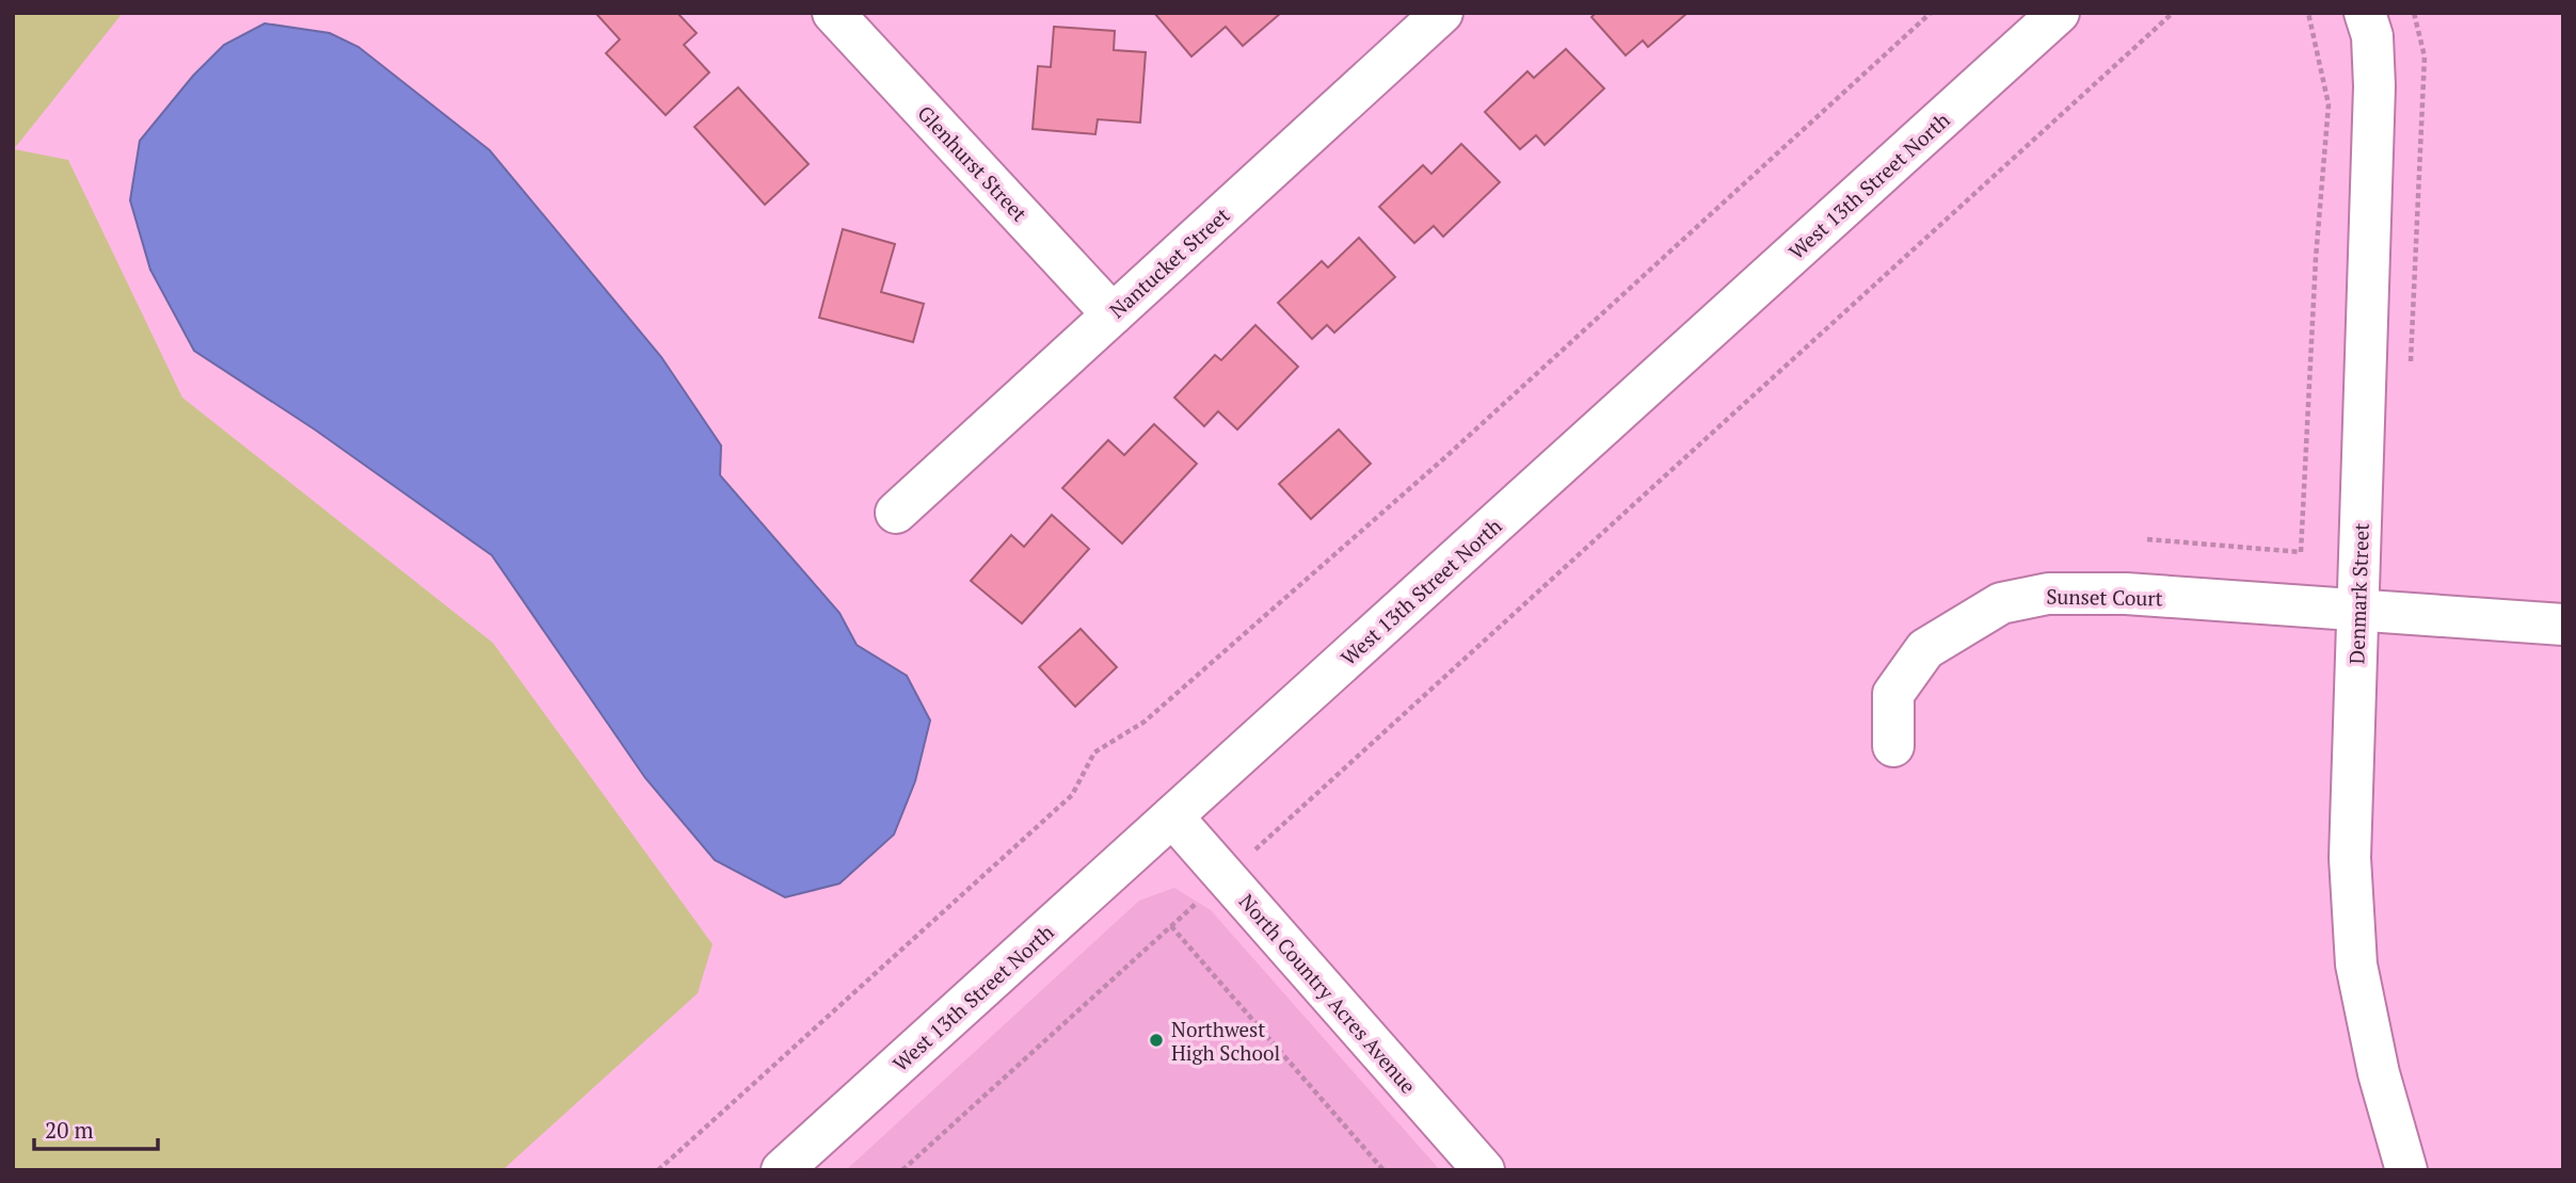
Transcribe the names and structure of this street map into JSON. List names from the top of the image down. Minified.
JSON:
{"streets":{"street":["Glenhurst Street","West 13th Street North","Nantucket Street","Denmark Street","Sunset Court","North Country Acres Avenue"]},"crossings":[["Glenhurst Street","Nantucket Street"],["West 13th Street North","North Country Acres Avenue"],["Denmark Street","Sunset Court"]],"places":["Northwest High School"],"scale_bar":"20 m"}
